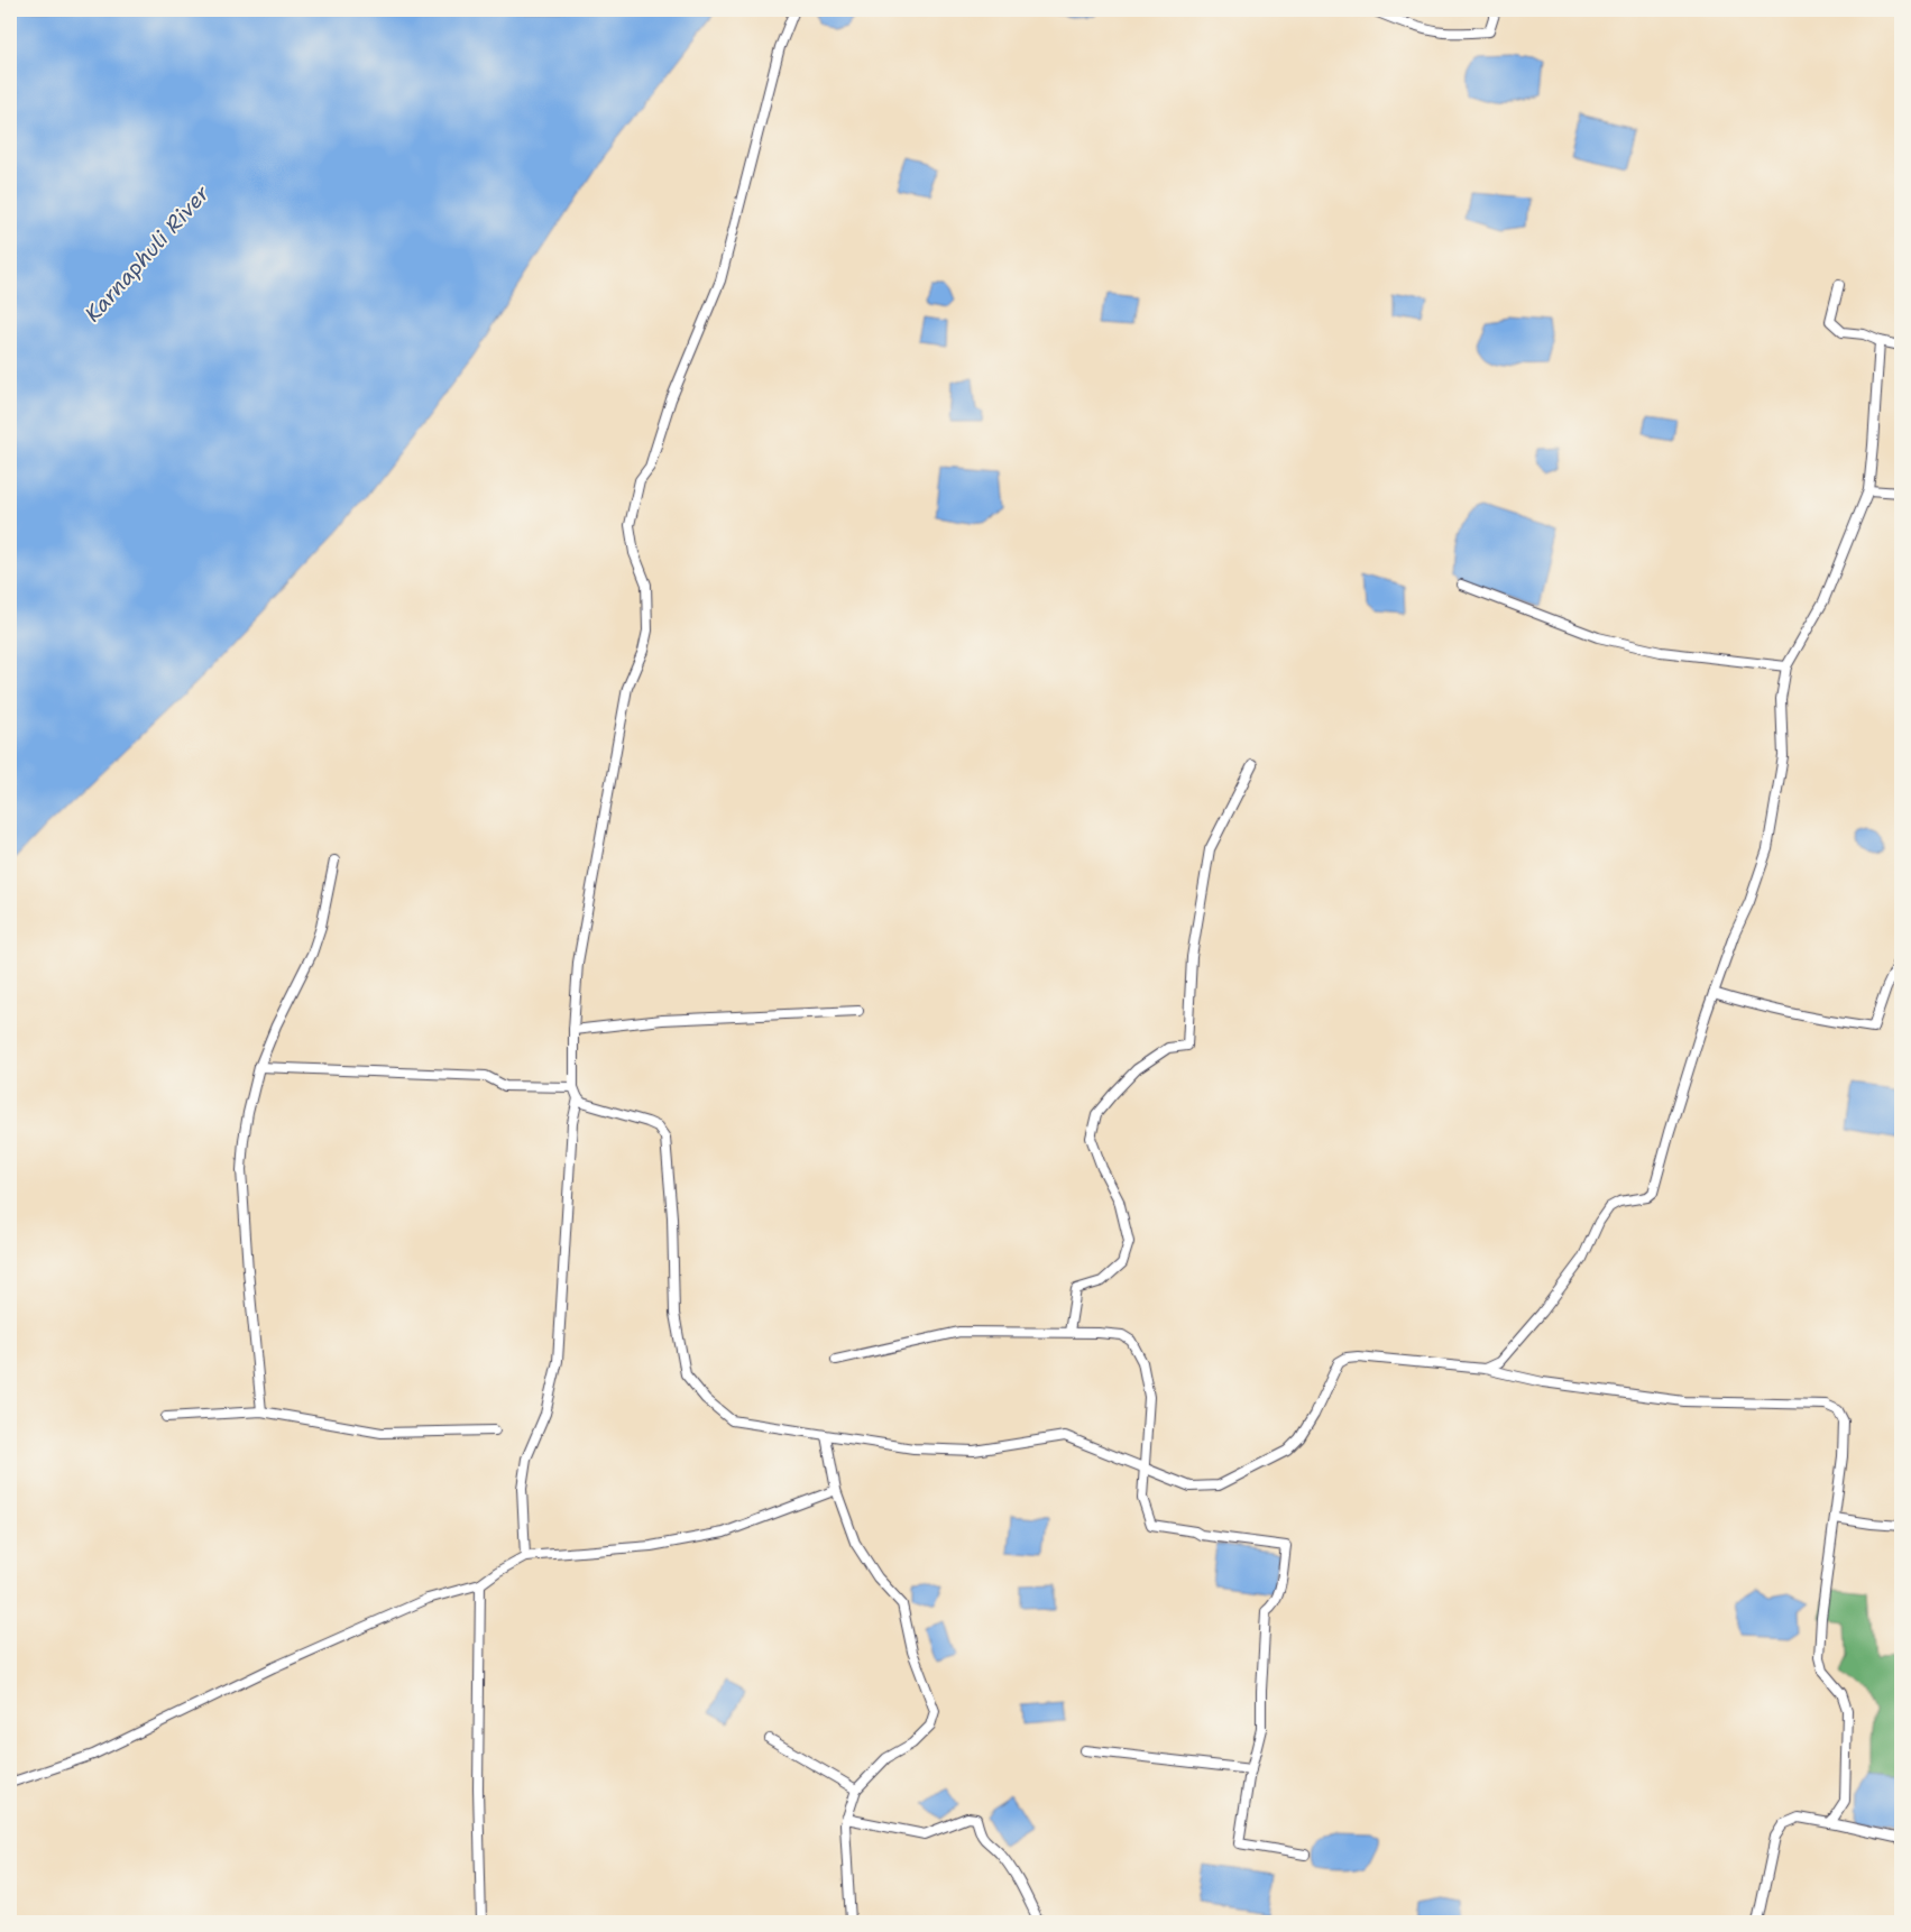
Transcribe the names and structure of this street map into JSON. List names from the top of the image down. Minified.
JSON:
{"water":["Karnaphuli River"]}
